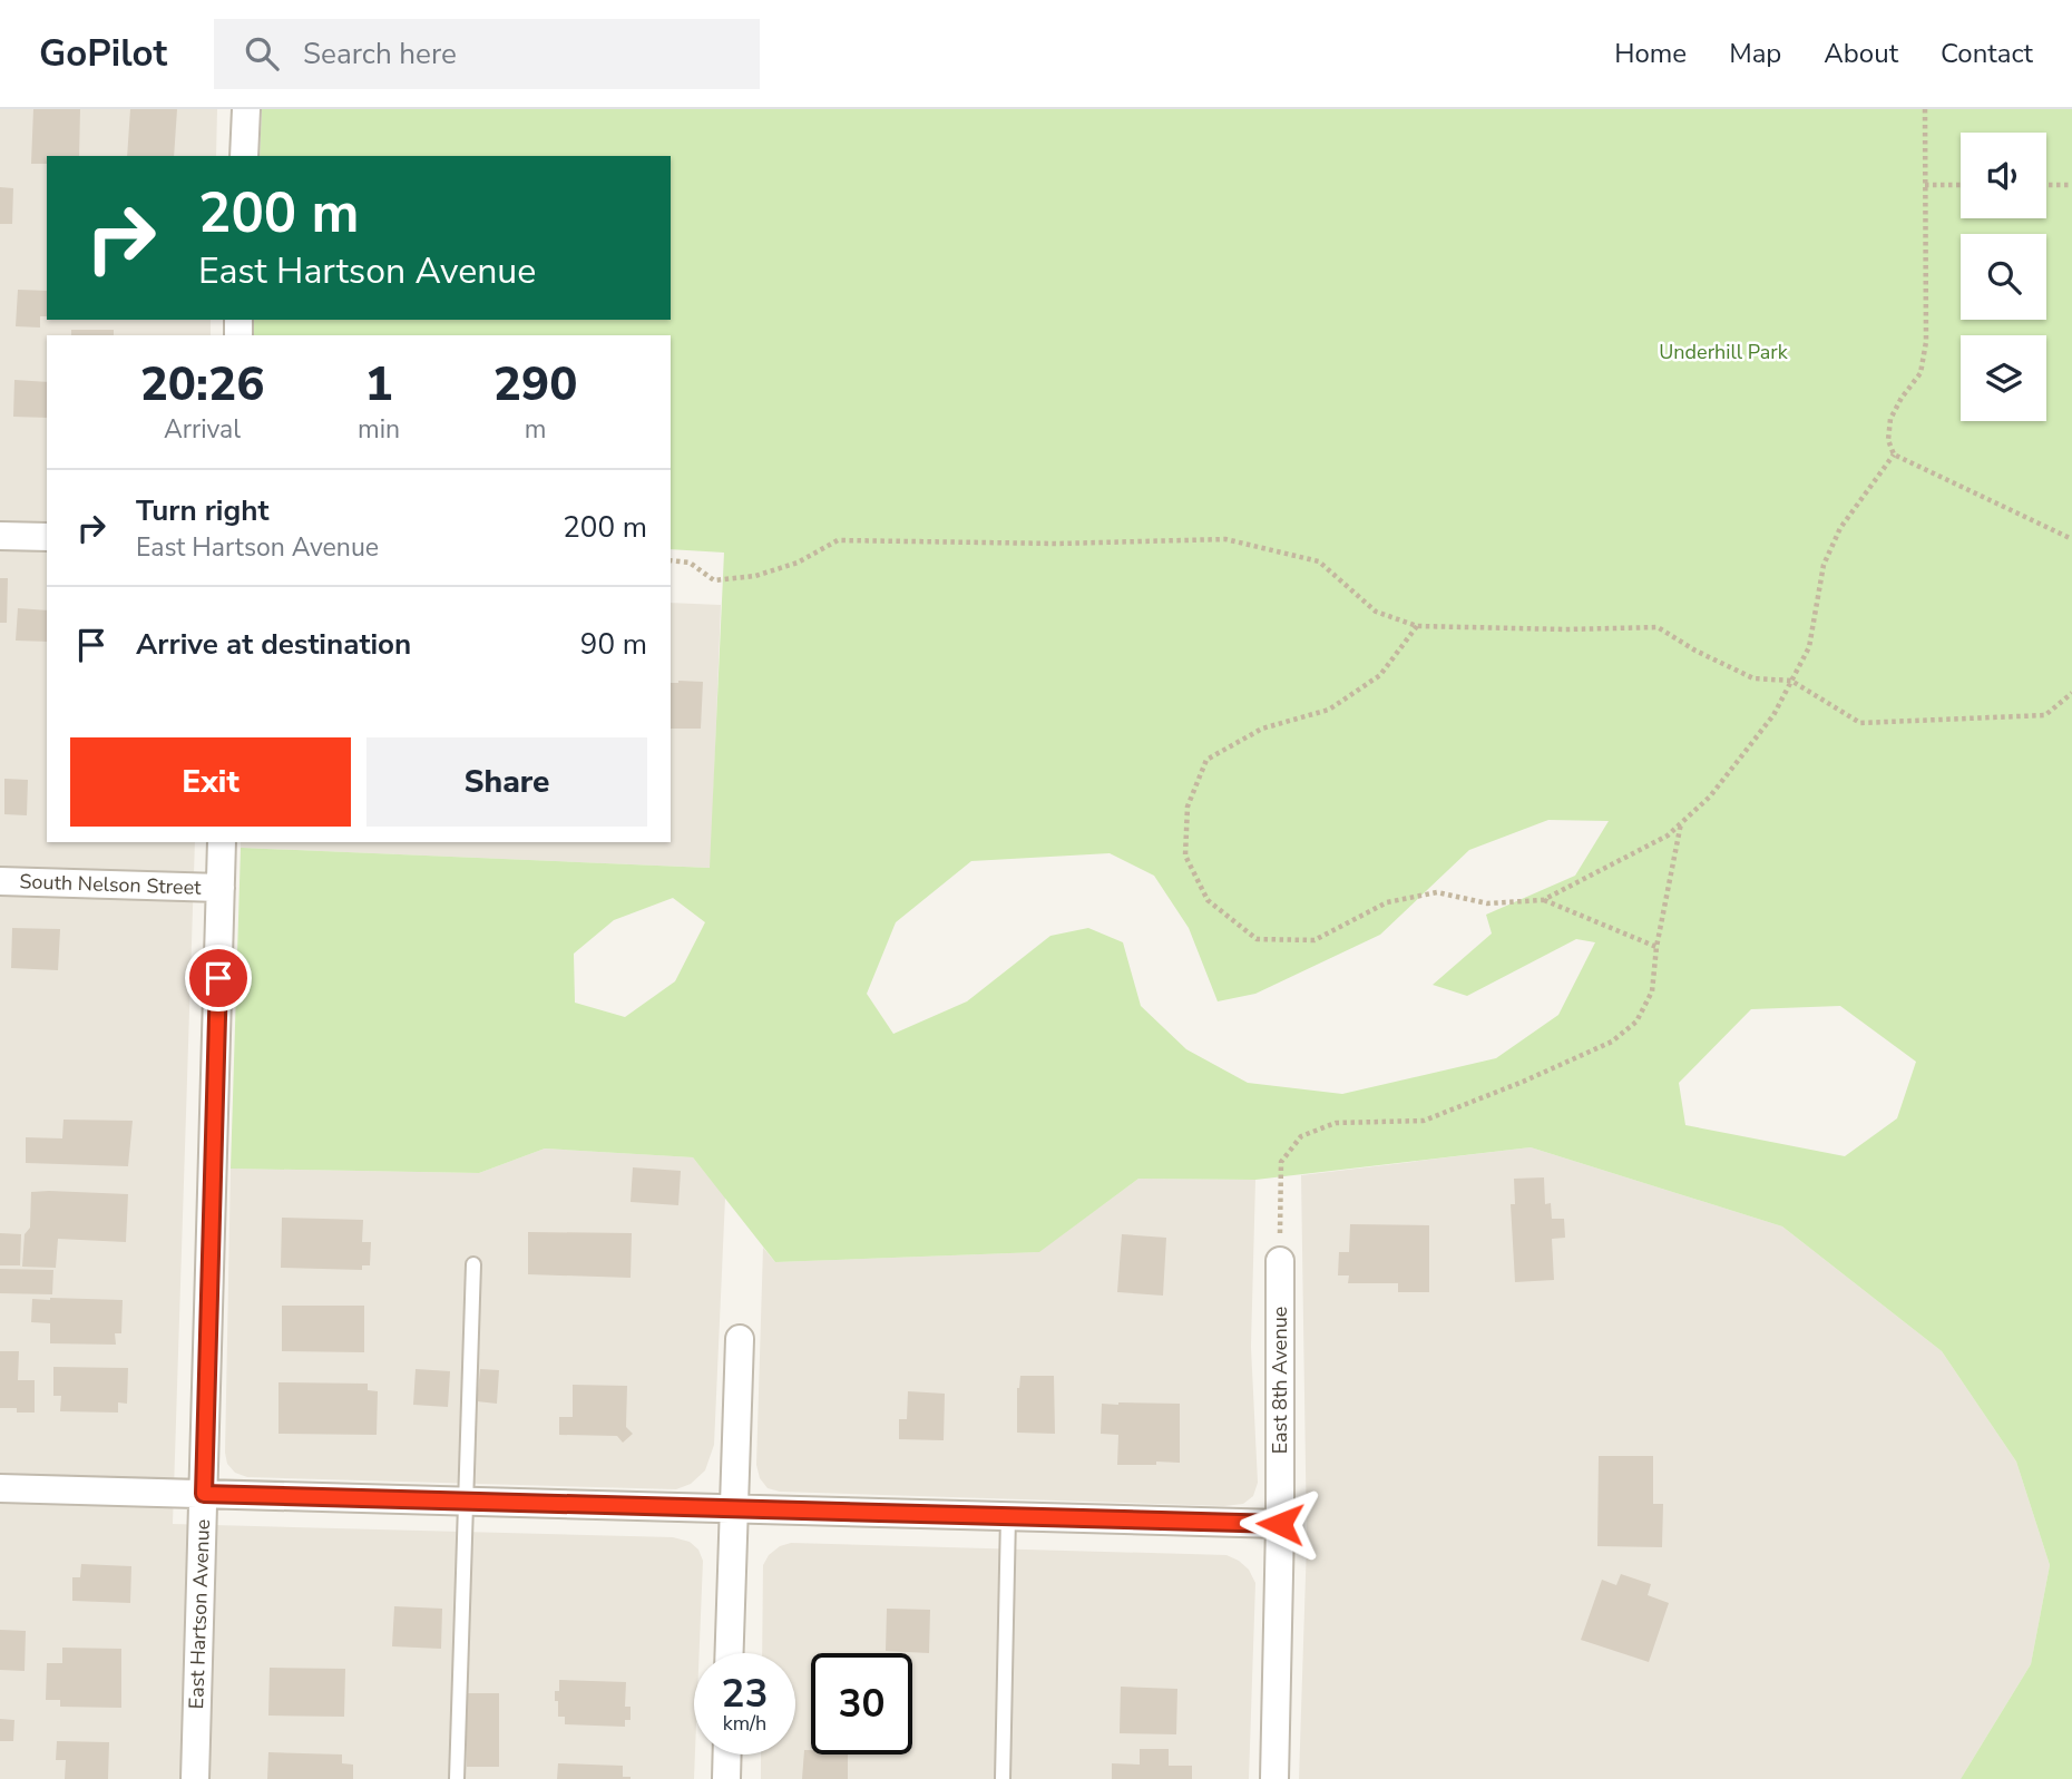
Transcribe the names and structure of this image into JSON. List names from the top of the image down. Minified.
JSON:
{"streets":{"street":["South Nelson Street","East 8th Avenue","East Hartson Avenue"]},"crossings":[["South Nelson Street","East Hartson Avenue"]],"parks":["Underhill Park"],"page":{"header":"GoPilot","search":"Search here","nav":["Home","Map","About","Contact"],"turn":["200 m","East Hartson Avenue"],"eta":["20:26","Arrival","1","min","290","m"],"list":[{"name":"Turn right","note":"East Hartson Avenue","value":"200 m"},{"name":"Arrive at destination","value":"90 m"}],"buttons":["Exit","Share"],"speed":"23 km/h","limit":"30"}}
